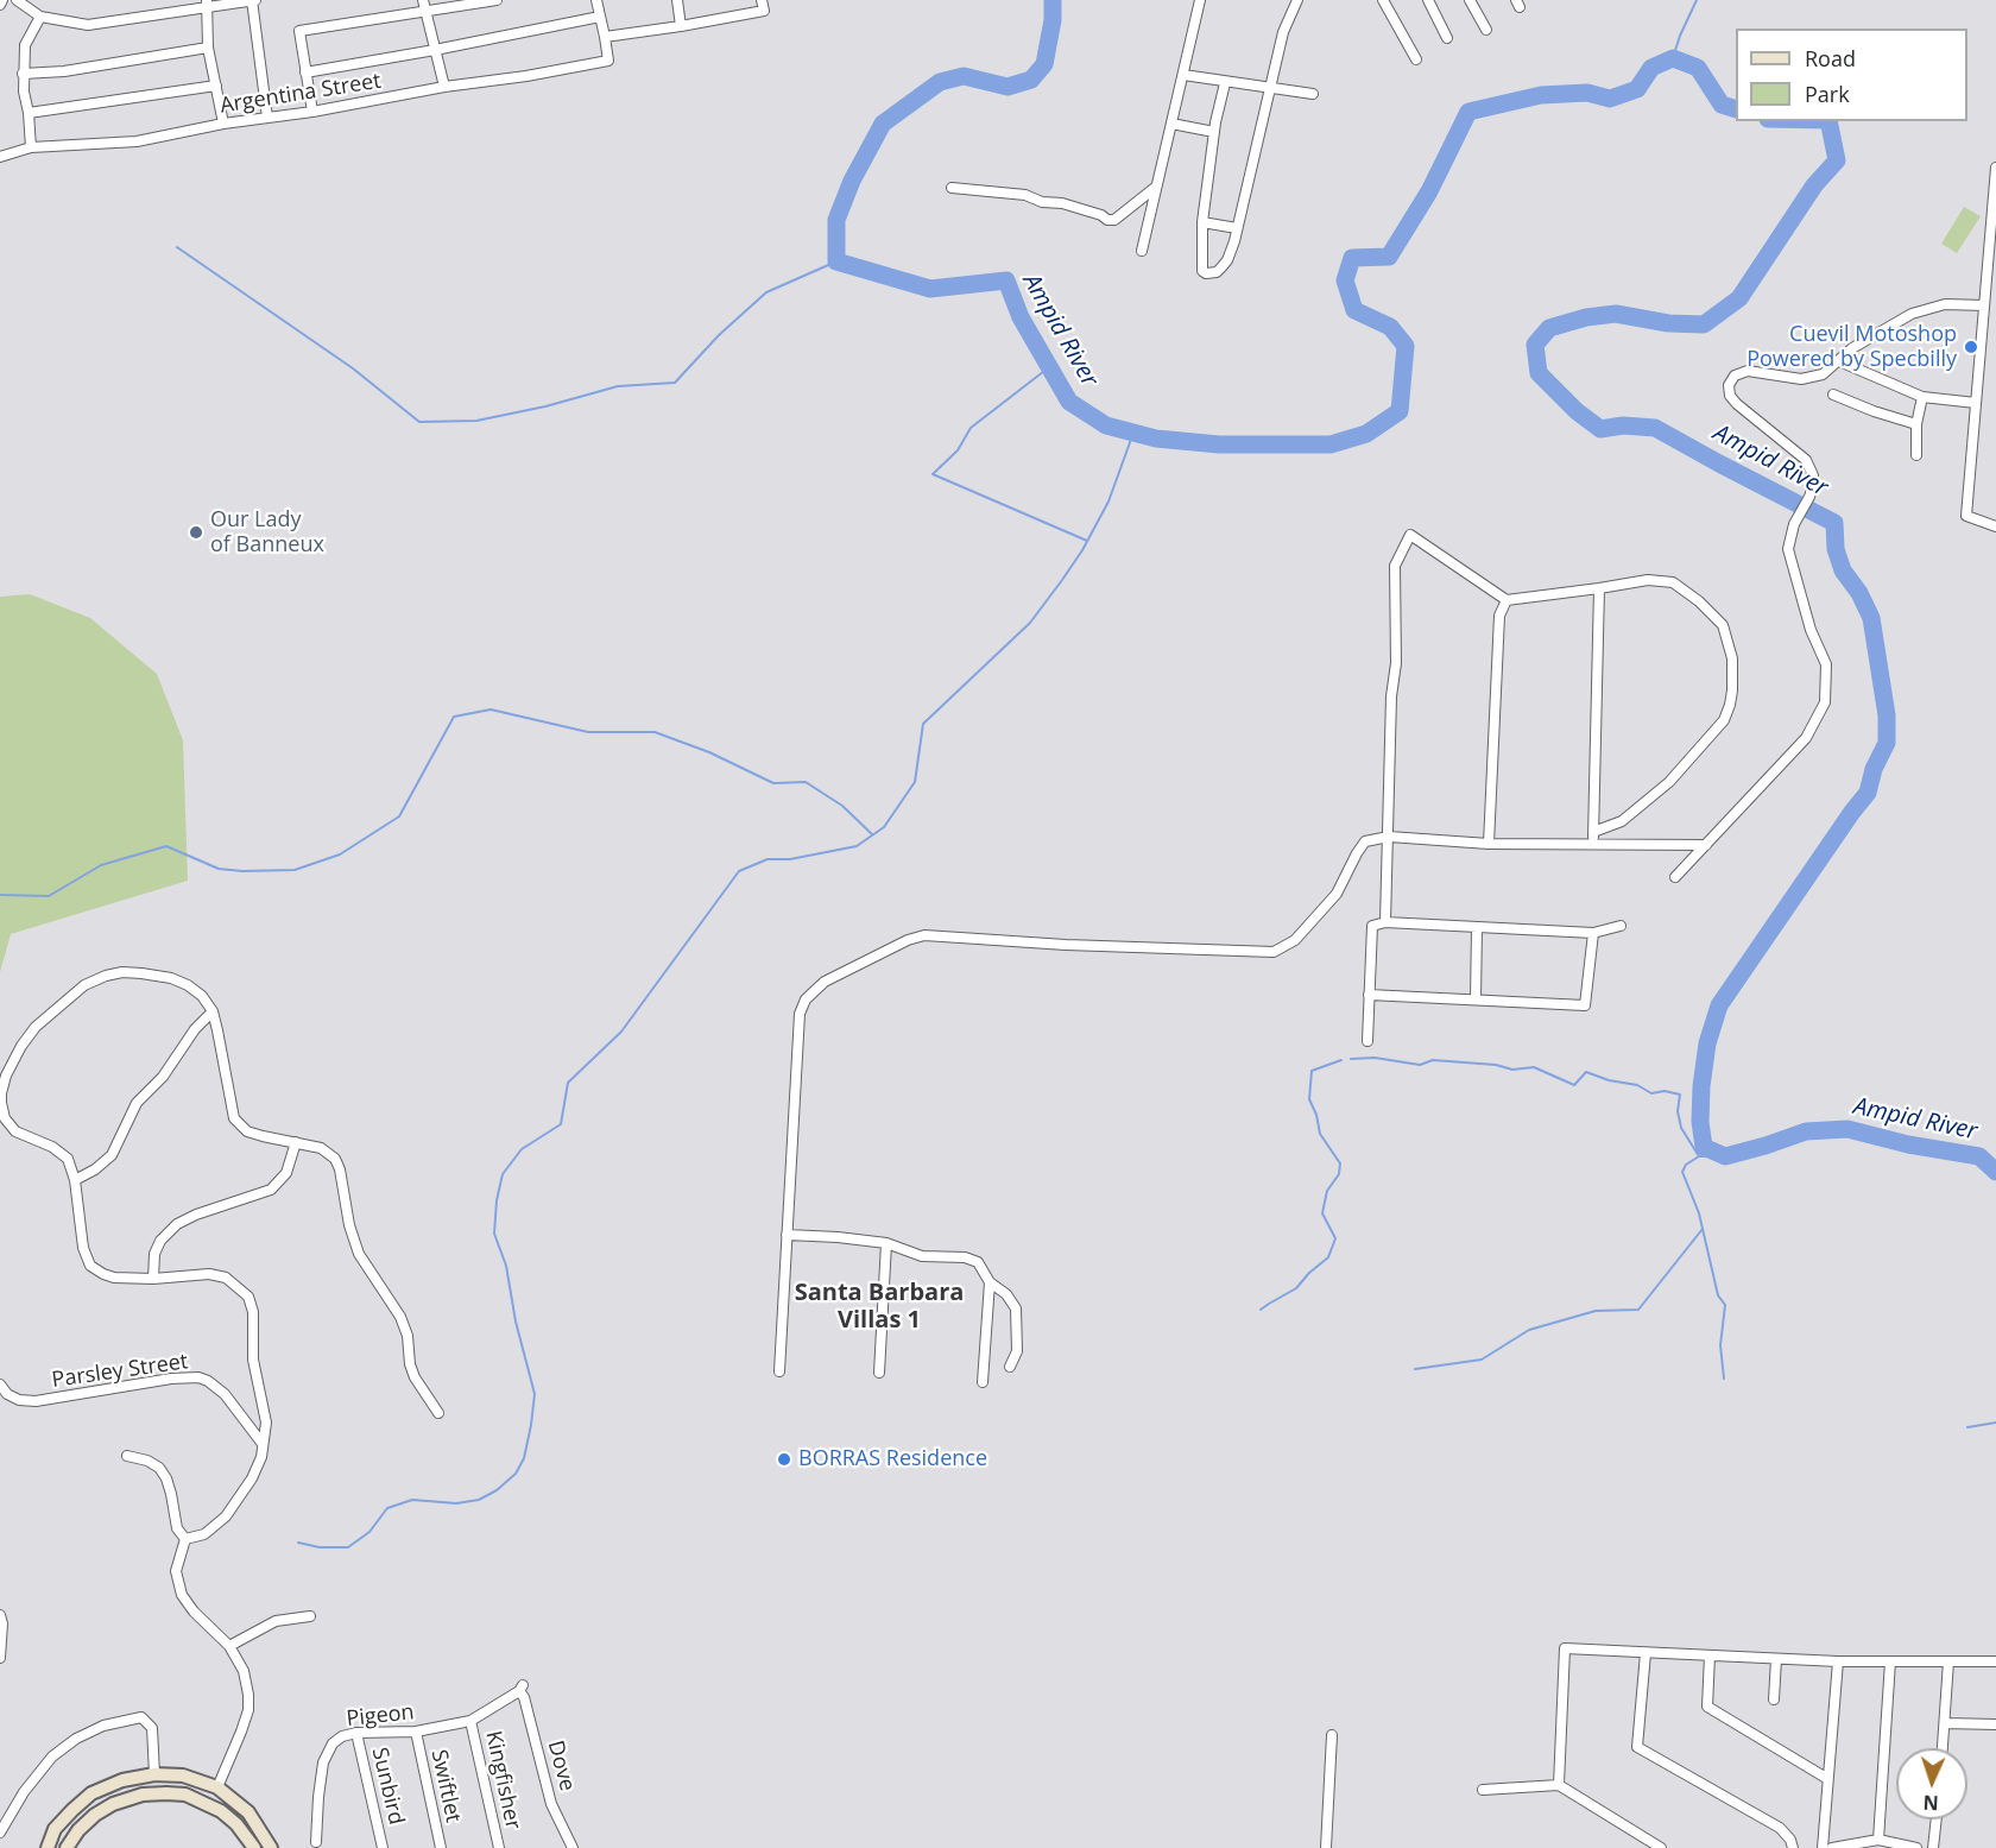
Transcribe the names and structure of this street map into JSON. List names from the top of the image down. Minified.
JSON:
{"streets":{"street":["Argentina Street","Parsley Street","Pigeon","Dove","Kingfisher","Sunbird","Swiftlet"]},"crossings":[["Pigeon","Dove"],["Pigeon","Kingfisher"],["Pigeon","Sunbird"],["Pigeon","Swiftlet"]],"districts":["Santa Barbara Villas 1"],"water":["Ampid River"],"places":["Cuevil Motoshop Powered by Specbilly","Our Lady of Banneux","BORRAS Residence"],"legend":["Road","Park"],"north":"bottom"}
